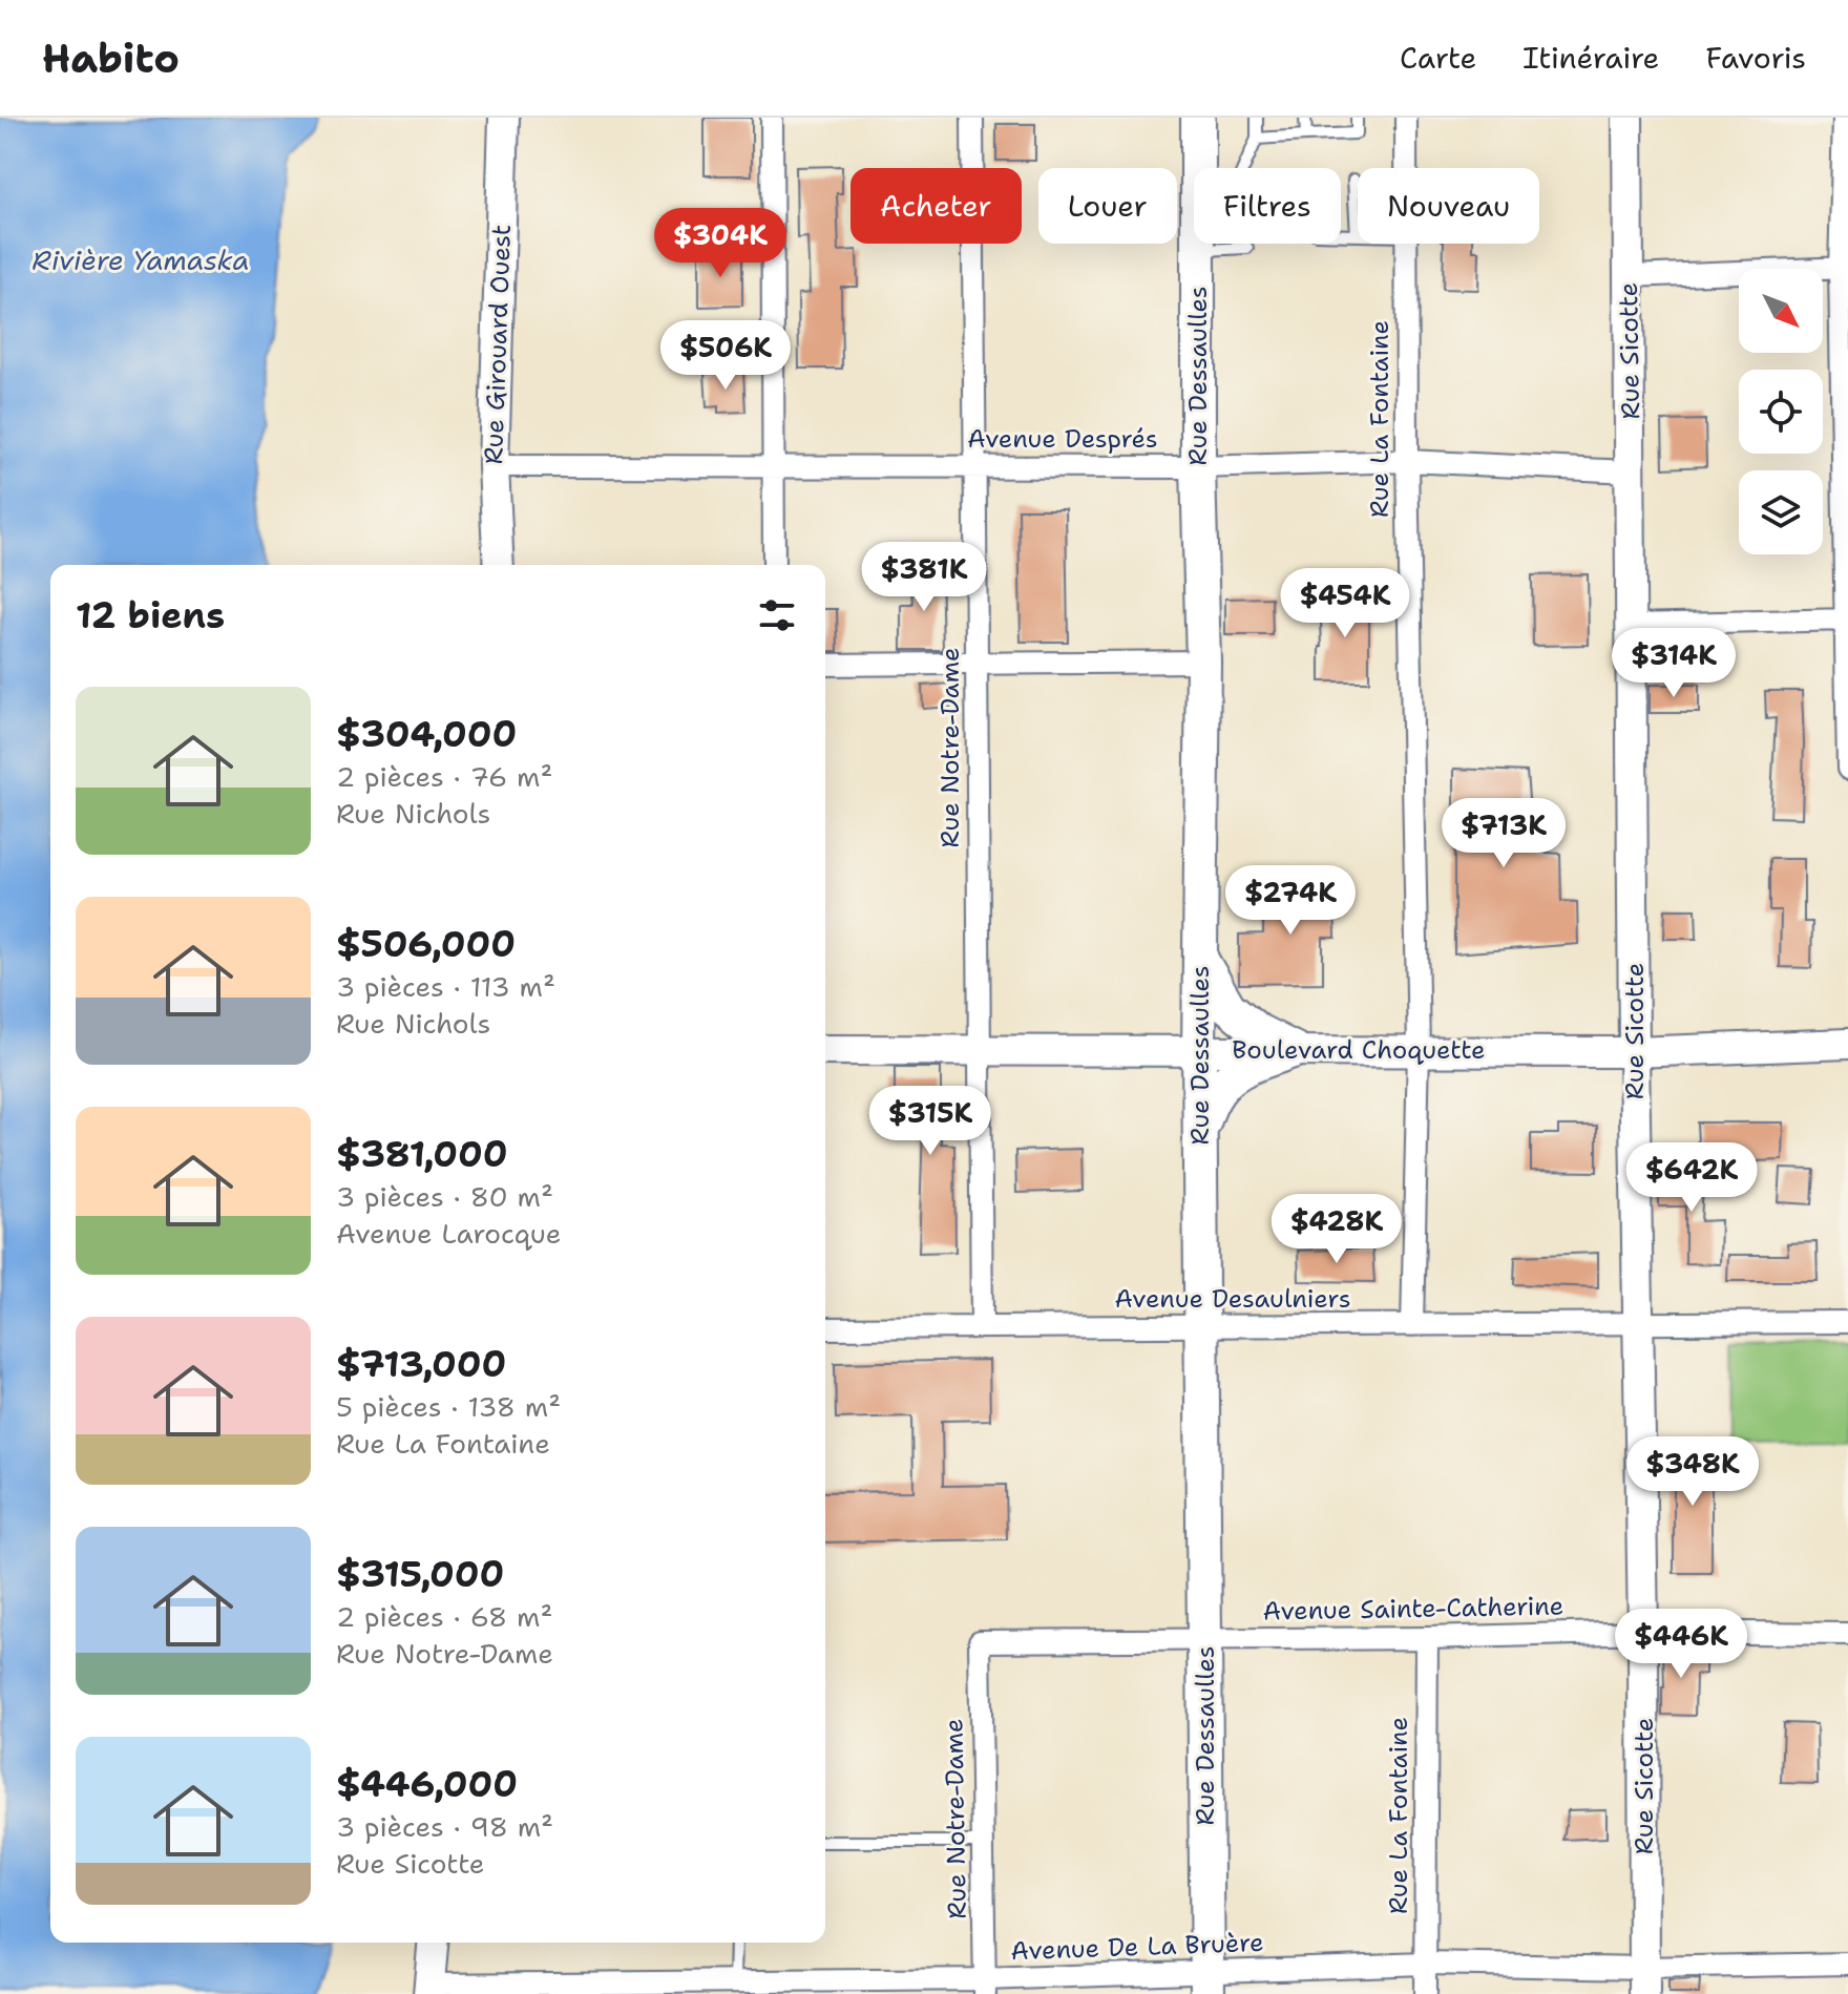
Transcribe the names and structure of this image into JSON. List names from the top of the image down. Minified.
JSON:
{"streets":{"main road":["Rue Dessaulles"],"street":["Rue Girouard Ouest","Rue Sicotte","Rue La Fontaine","Avenue Després","Rue Notre-Dame","Boulevard Choquette","Avenue Desaulniers","Avenue Sainte-Catherine","Avenue De La Bruère"]},"crossings":[["Rue Girouard Ouest","Avenue Després"],["Rue Sicotte","Avenue Després"],["Rue Sicotte","Boulevard Choquette"],["Rue Sicotte","Avenue Desaulniers"],["Rue Sicotte","Avenue Sainte-Catherine"],["Rue Sicotte","Avenue De La Bruère"],["Rue Dessaulles","Avenue Després"],["Rue Dessaulles","Boulevard Choquette"],["Rue Dessaulles","Avenue Desaulniers"],["Rue Dessaulles","Avenue Sainte-Catherine"],["Rue Dessaulles","Avenue De La Bruère"],["Rue La Fontaine","Avenue Després"],["Rue La Fontaine","Boulevard Choquette"],["Rue La Fontaine","Avenue Desaulniers"],["Rue La Fontaine","Avenue Sainte-Catherine"],["Rue La Fontaine","Avenue De La Bruère"],["Avenue Després","Rue Notre-Dame"],["Rue Notre-Dame","Boulevard Choquette"],["Rue Notre-Dame","Avenue Desaulniers"],["Rue Notre-Dame","Avenue Sainte-Catherine"],["Rue Notre-Dame","Avenue De La Bruère"]],"water":["Rivière Yamaska"],"north":"bottom right","page":{"header":"Habito","nav":["Carte","Itinéraire","Favoris"],"chip":["Acheter","Louer","Filtres","Nouveau"],"price":["$304K","$506K","$381K","$454K","$314K","$713K","$274K","$315K","$642K","$428K","$348K","$446K"],"heading":"12 biens","list":[{"name":"$304,000","note":"2 pièces · 76 m² · Rue Nichols"},{"name":"$506,000","note":"3 pièces · 113 m² · Rue Nichols"},{"name":"$381,000","note":"3 pièces · 80 m² · Avenue Larocque"},{"name":"$713,000","note":"5 pièces · 138 m² · Rue La Fontaine"},{"name":"$315,000","note":"2 pièces · 68 m² · Rue Notre-Dame"},{"name":"$446,000","note":"3 pièces · 98 m² · Rue Sicotte"}]}}
